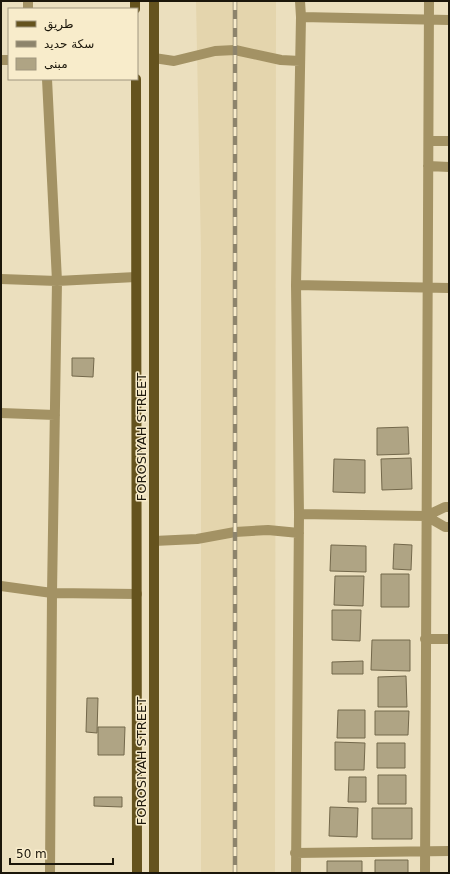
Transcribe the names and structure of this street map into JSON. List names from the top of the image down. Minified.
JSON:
{"streets":{"main road":["FOROSIYAH STREET"]},"legend":["طريق","سكة حديد","مبنى"],"scale_bar":"50 m"}
